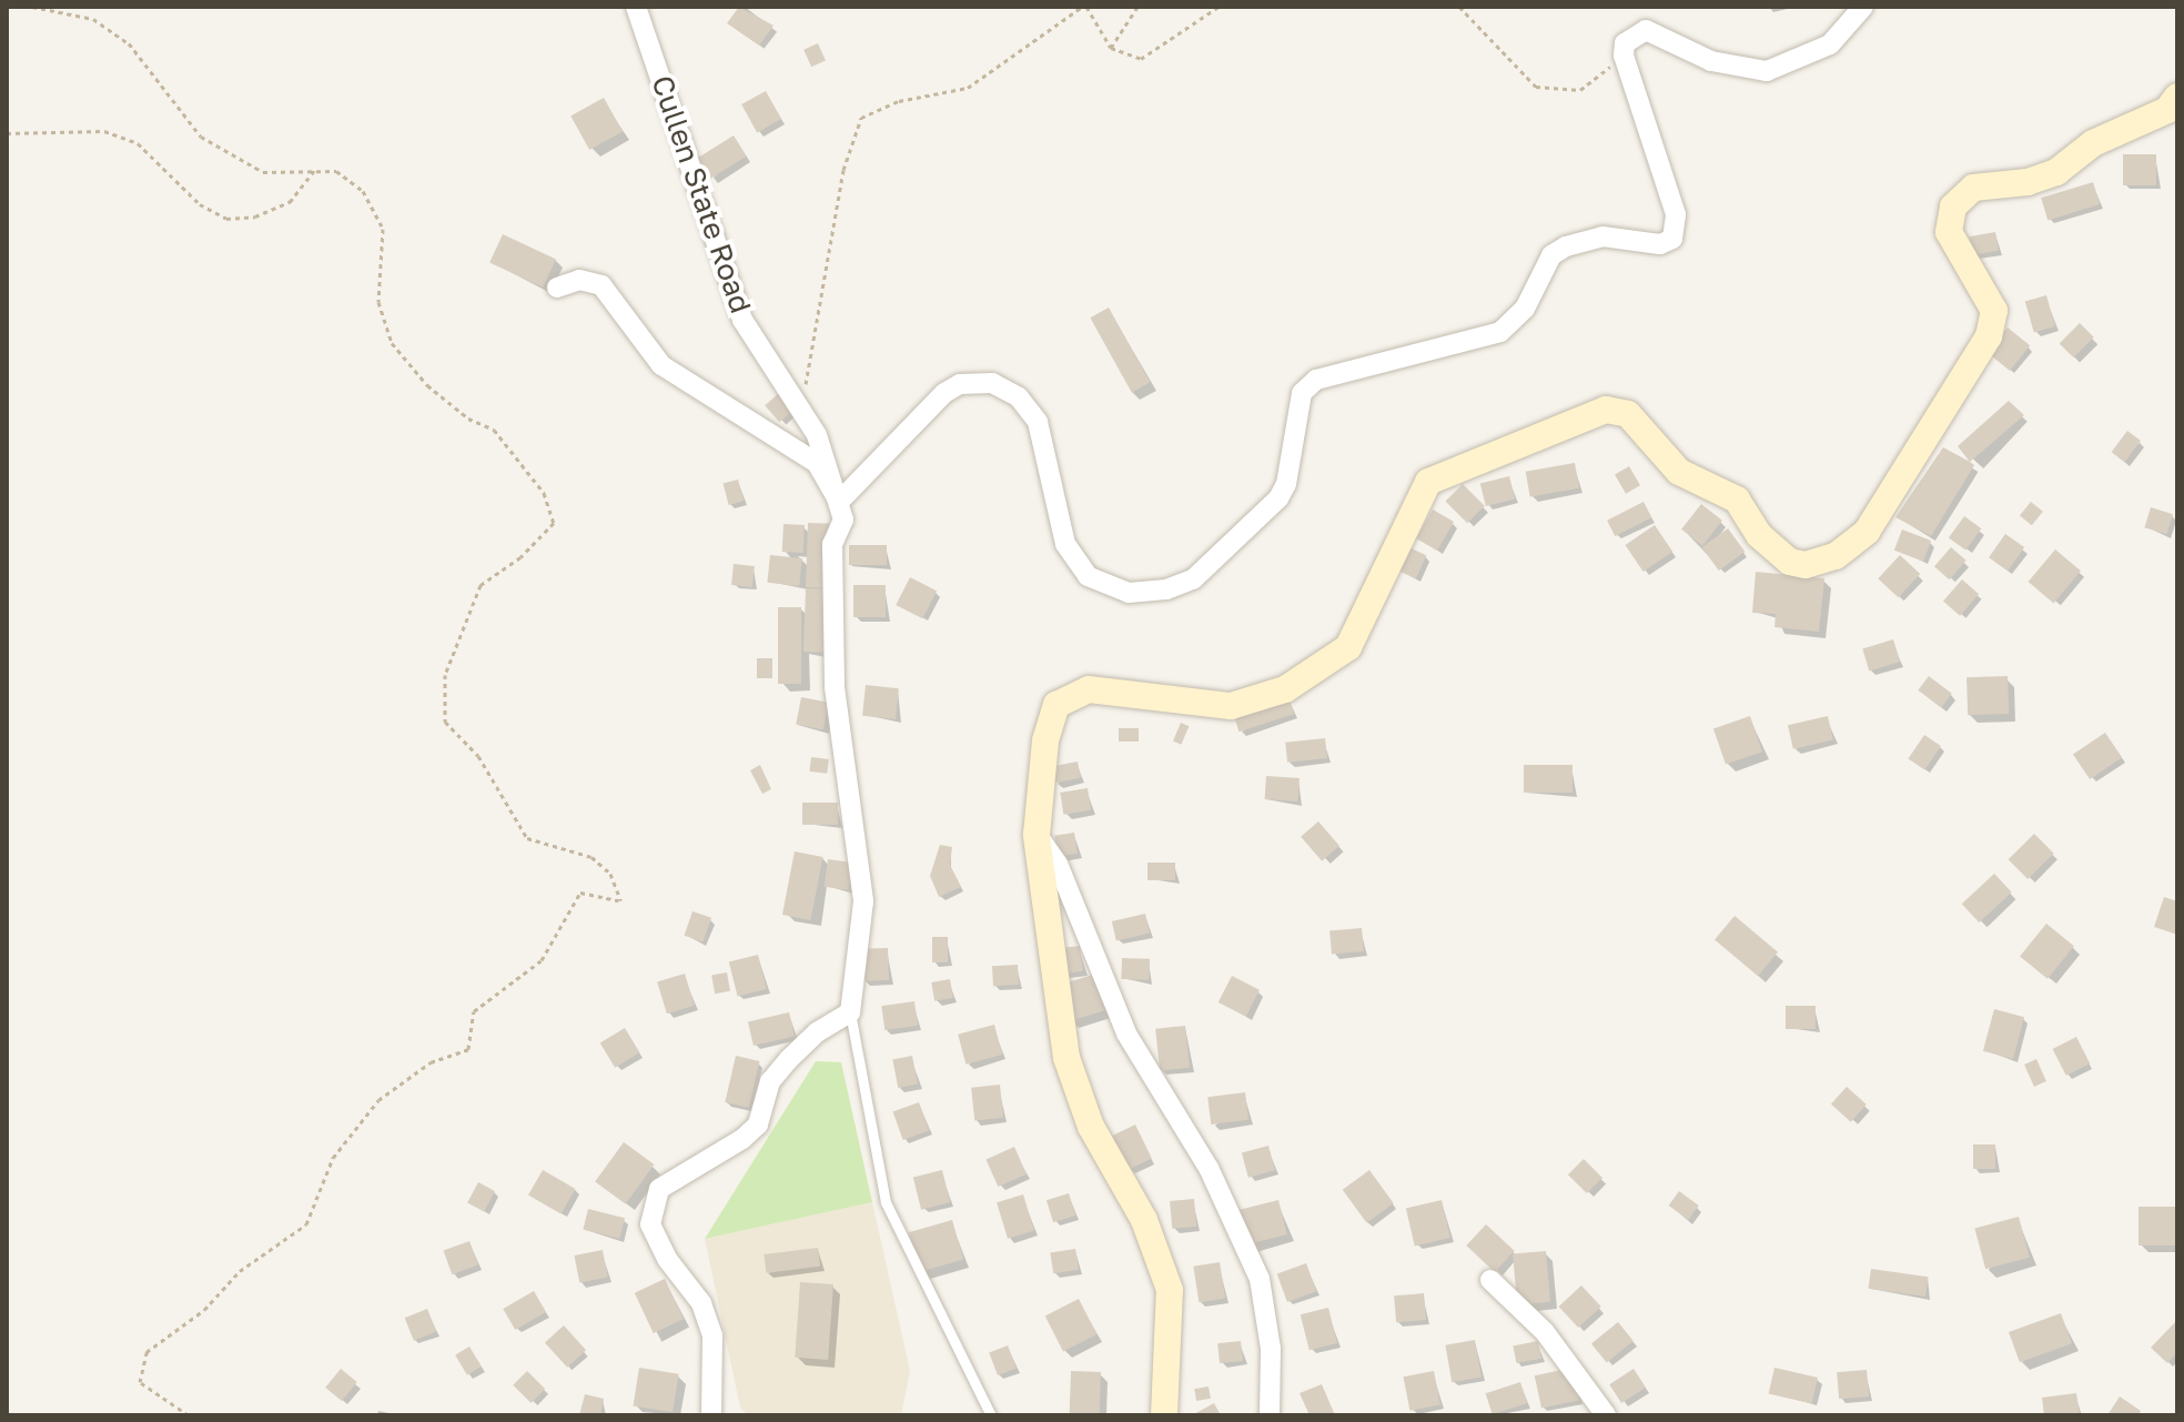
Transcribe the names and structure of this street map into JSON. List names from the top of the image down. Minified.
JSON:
{"streets":{"street":["Cullen State Road"]}}
